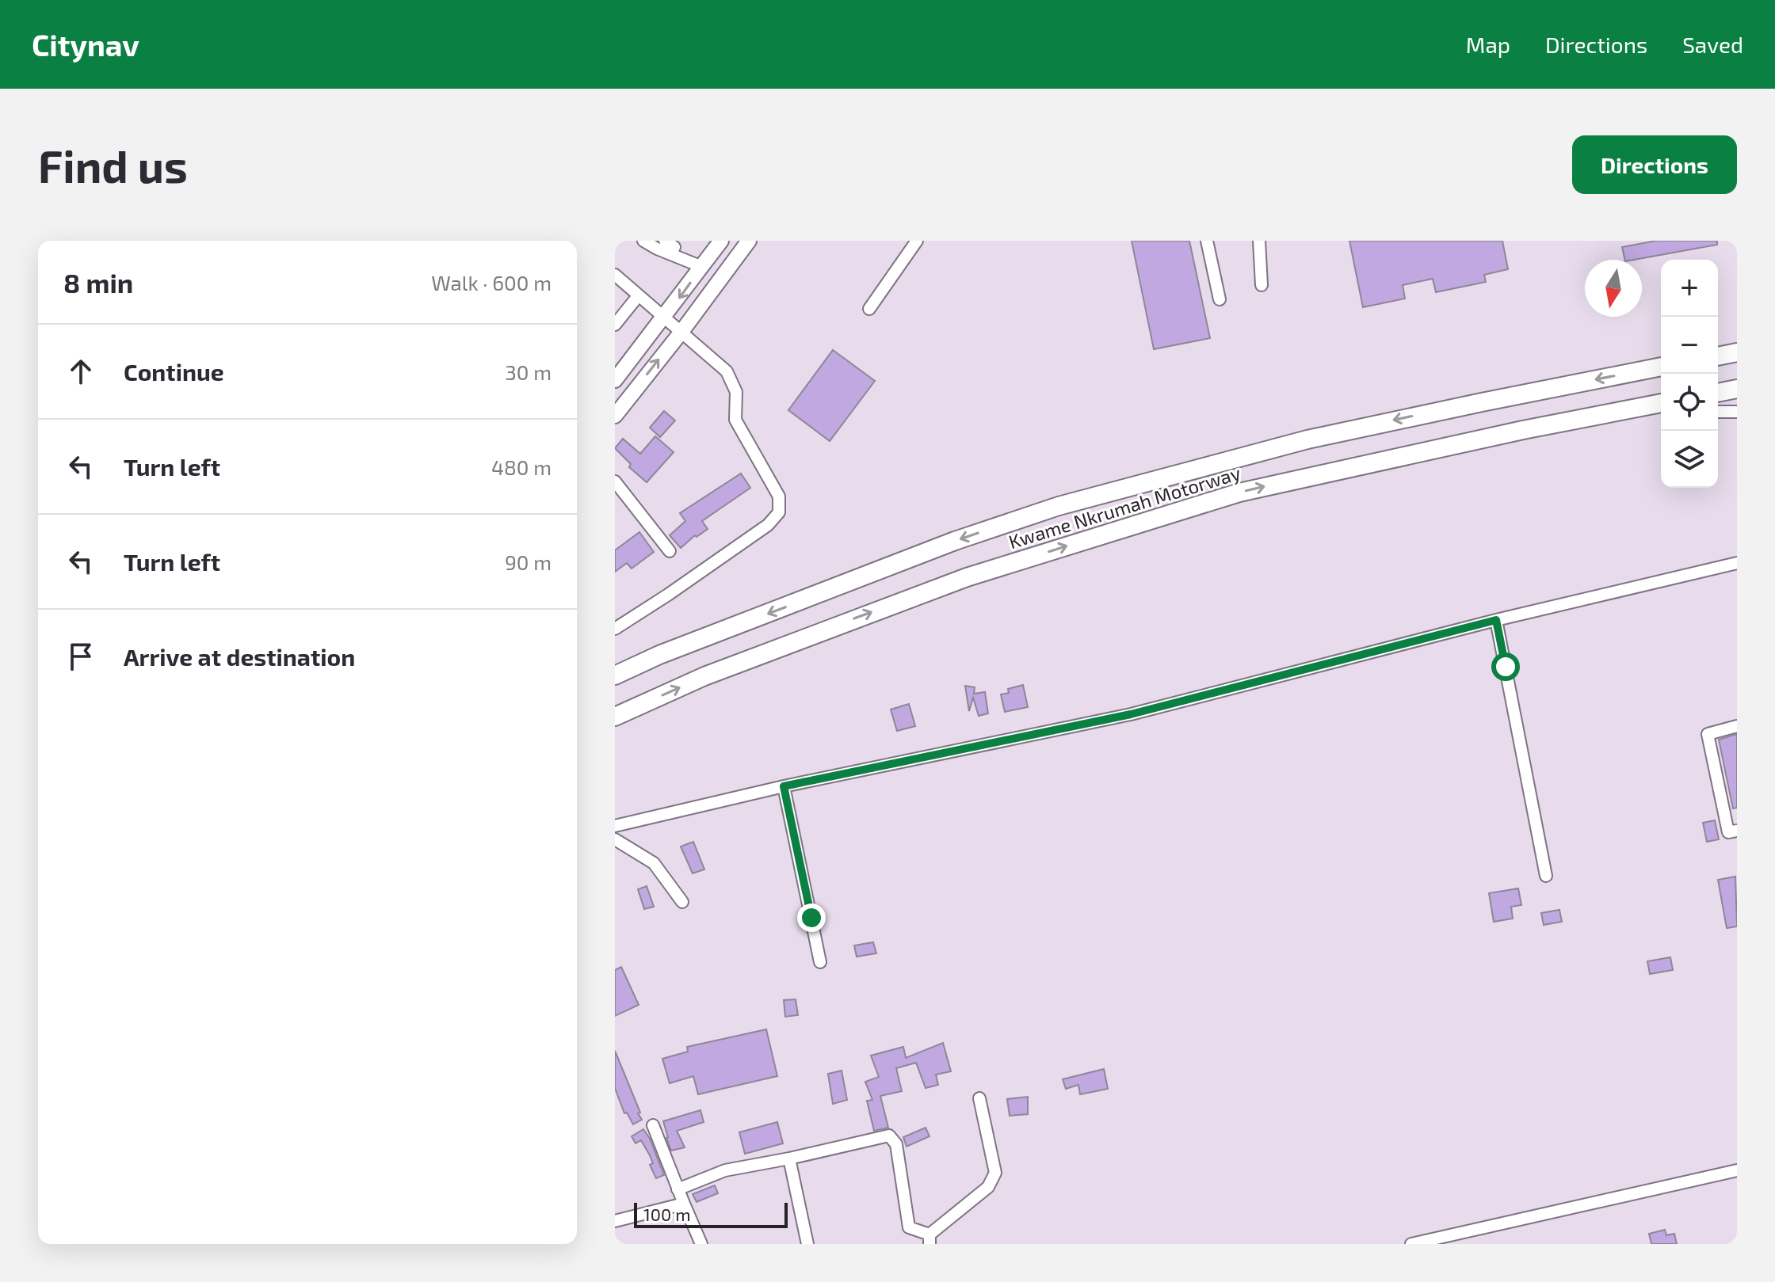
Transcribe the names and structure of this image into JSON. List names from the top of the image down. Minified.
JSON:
{"streets":{"highway":["Kwame Nkrumah Motorway"]},"scale_bar":"100 m","north":"bottom","page":{"header":"Citynav","nav":["Map","Directions","Saved"],"buttons":"Directions","title":"Find us","heading":["8 min","Walk · 600 m"],"map_buttons":["+","−"],"list":[["Continue","30 m"],["Turn left","480 m"],["Turn left","90 m"],"Arrive at destination"],"scale":"100 m"}}
